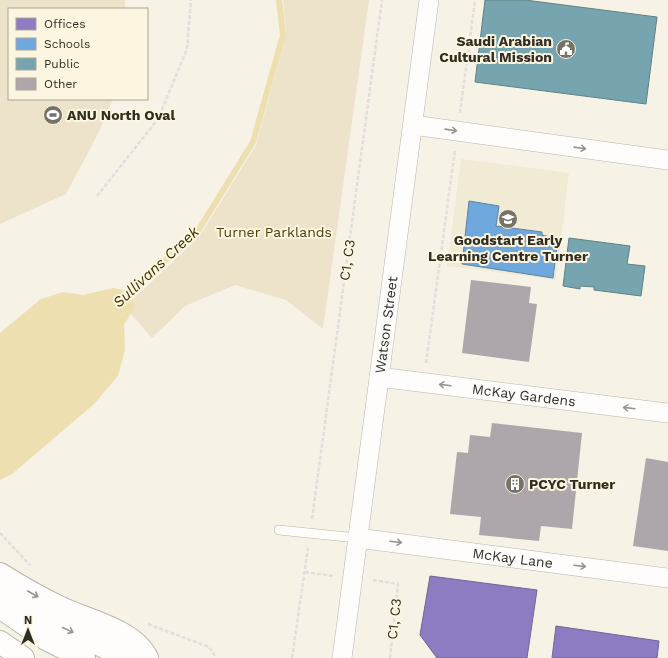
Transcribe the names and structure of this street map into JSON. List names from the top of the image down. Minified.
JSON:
{"streets":{"street":["Watson Street","McKay Gardens","McKay Lane"],"path":["C1, C3"]},"crossings":[["Watson Street","McKay Gardens"],["Watson Street","McKay Lane"]],"one_way":["McKay Gardens","McKay Lane"],"water":["Sullivans Creek"],"parks":["Turner Parklands"],"places":{"public building":["Saudi Arabian Cultural Mission"],"sports":["ANU North Oval"],"school or university":["Goodstart Early Learning Centre Turner"],"building":["PCYC Turner"]},"legend":["Offices","Schools","Public","Other"],"north":"top"}
